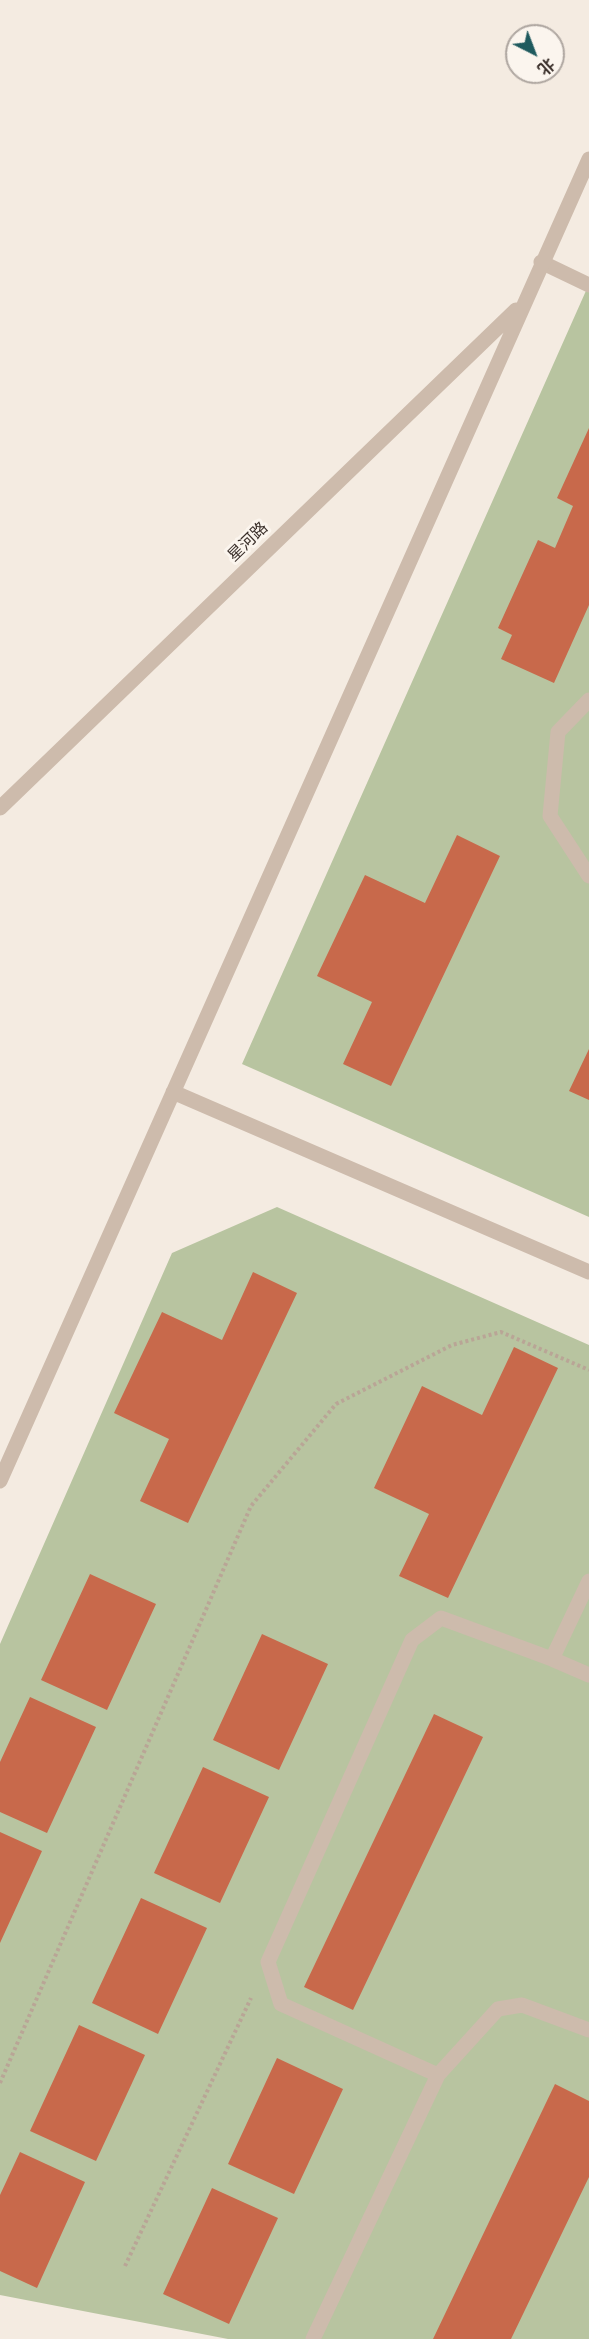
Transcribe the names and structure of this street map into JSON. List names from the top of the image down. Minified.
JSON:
{"streets":{"street":["星河路"]},"north":"bottom right"}
